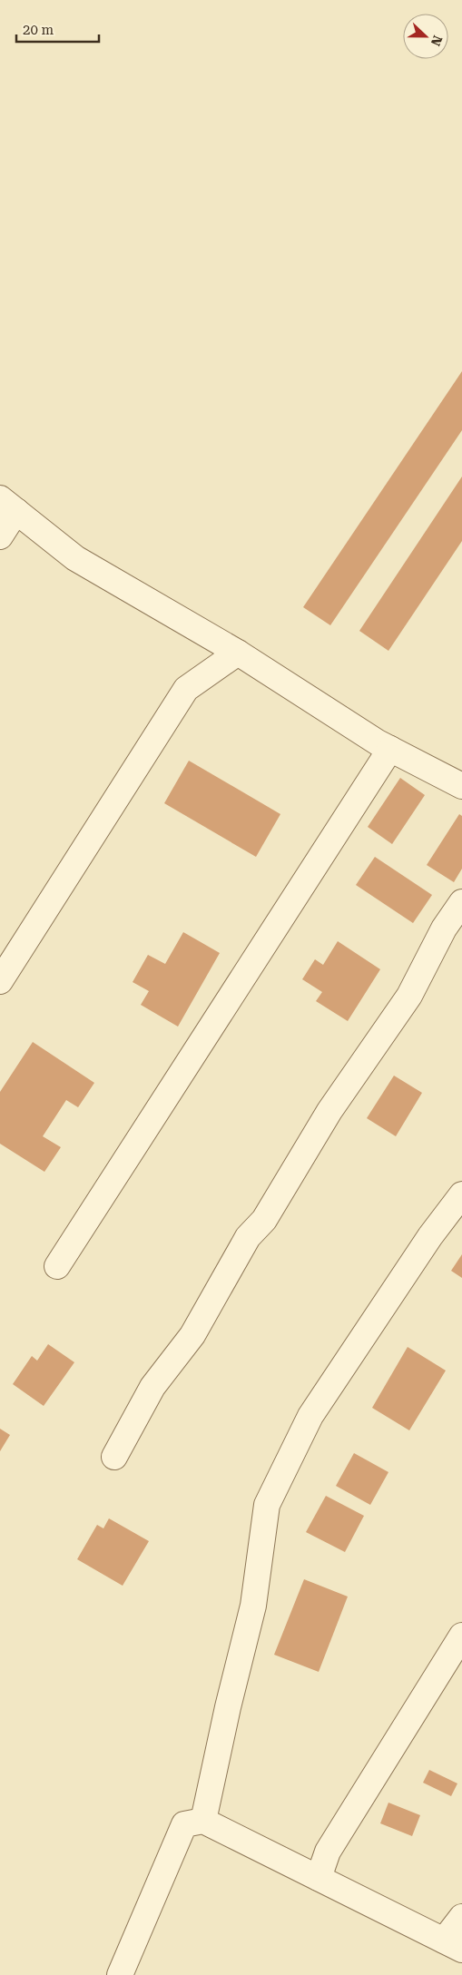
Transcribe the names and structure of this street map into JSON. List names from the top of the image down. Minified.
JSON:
{"scale_bar":"20 m","north":"right"}
